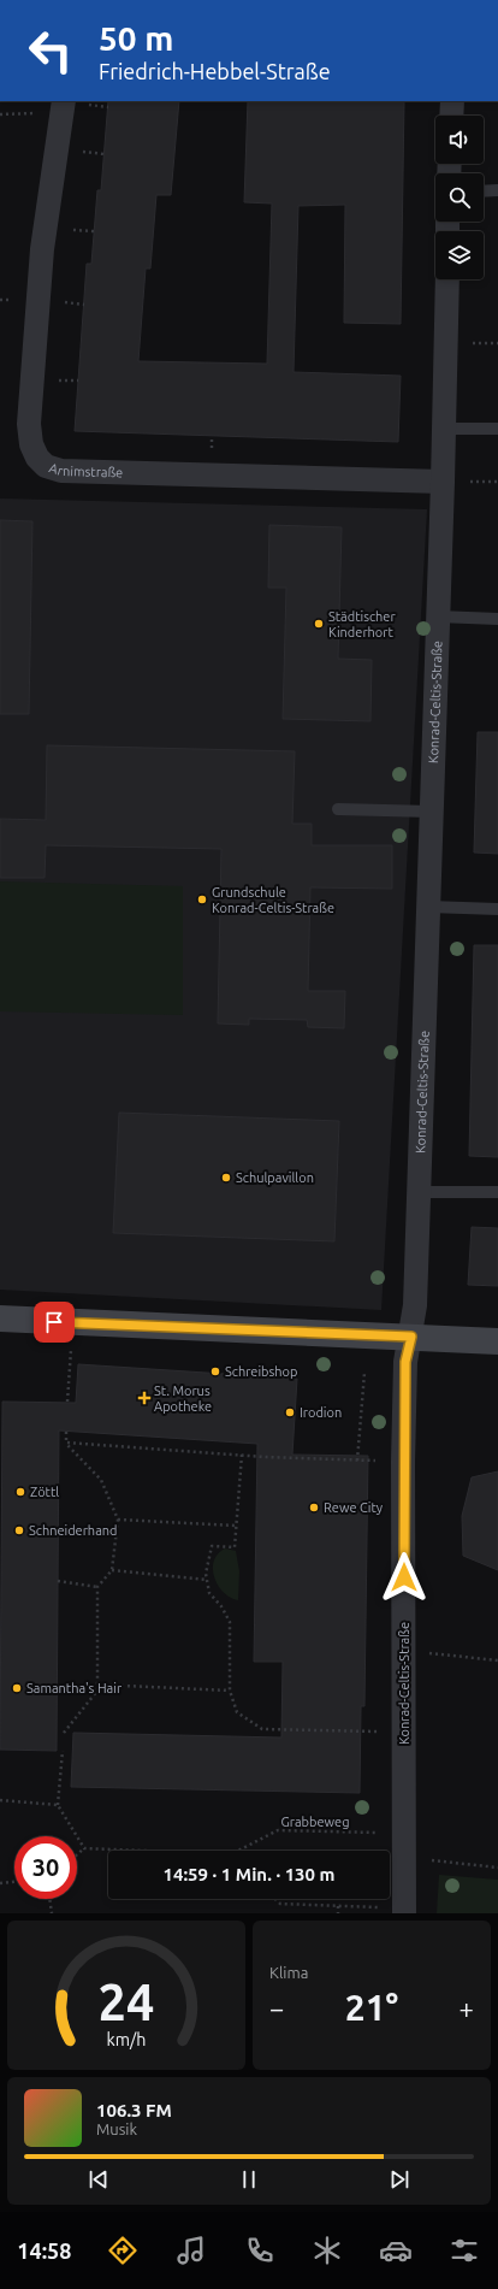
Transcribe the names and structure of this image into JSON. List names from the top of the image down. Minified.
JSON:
{"streets":{"street":["Arnimstraße","Konrad-Celtis-Straße"],"path":["Grabbeweg"]},"crossings":[["Arnimstraße","Konrad-Celtis-Straße"]],"places":{"other":["Städtischer Kinderhort","Grundschule Konrad-Celtis-Straße","Schulpavillon","Schreibshop","Irodion","Zöttl","Rewe City","Schneiderhand","Samantha's Hair"],"health":["St. Morus Apotheke"]},"page":{"turn":["50 m","Friedrich-Hebbel-Straße"],"limit":"30","trip":"14:59 · 1 Min. · 130 m","tile":"Klima","heat":["−","21°","+"],"song":["106.3 FM","Musik"],"tabs":"14:58","gauge":["24","km/h"]}}
